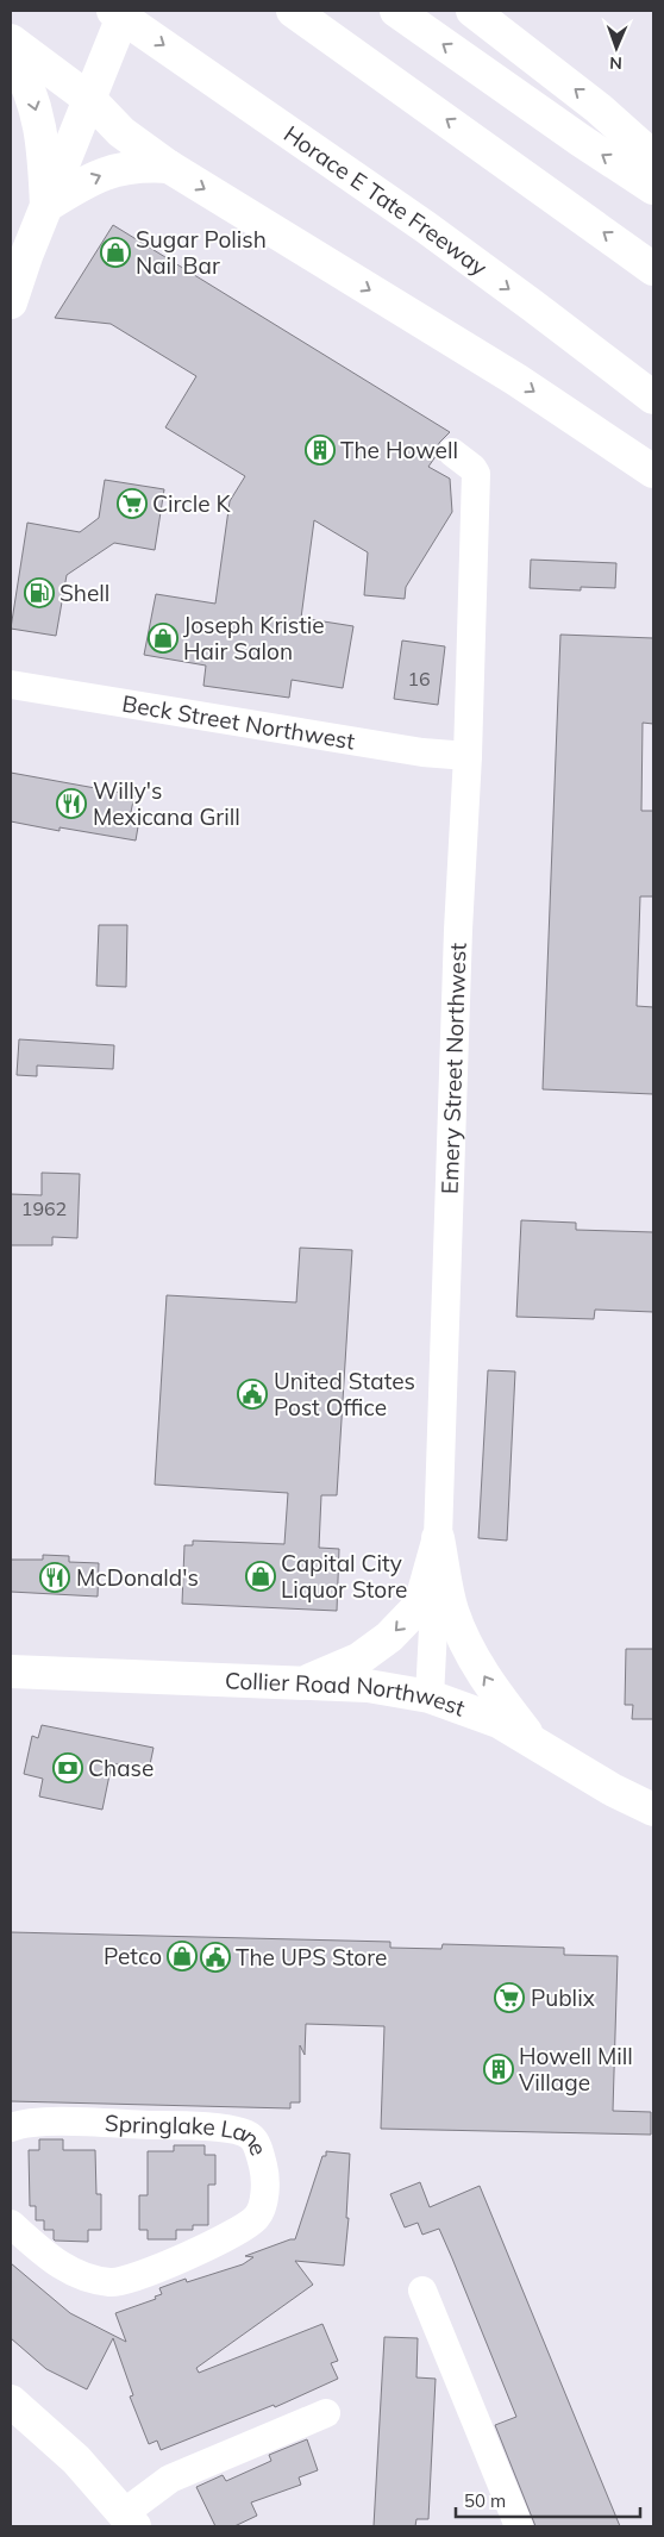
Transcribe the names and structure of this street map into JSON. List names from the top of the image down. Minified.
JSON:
{"streets":{"main road":["Horace E Tate Freeway","Collier Road Northwest"],"street":["Beck Street Northwest","Emery Street Northwest","Springlake Lane"]},"crossings":[["Beck Street Northwest","Emery Street Northwest"],["Emery Street Northwest","Collier Road Northwest"]],"places":{"shop":["Sugar Polish Nail Bar","Joseph Kristie Hair Salon","Capital City Liquor Store","Petco"],"building":["The Howell","Howell Mill Village"],"supermarket":["Circle K","Publix"],"fuel station":["Shell"],"restaurant":["Willy's Mexicana Grill","McDonald's"],"public building":["United States Post Office","The UPS Store"],"bank":["Chase"]},"house_numbers":["16","1962"],"scale_bar":"50 m","north":"bottom"}
